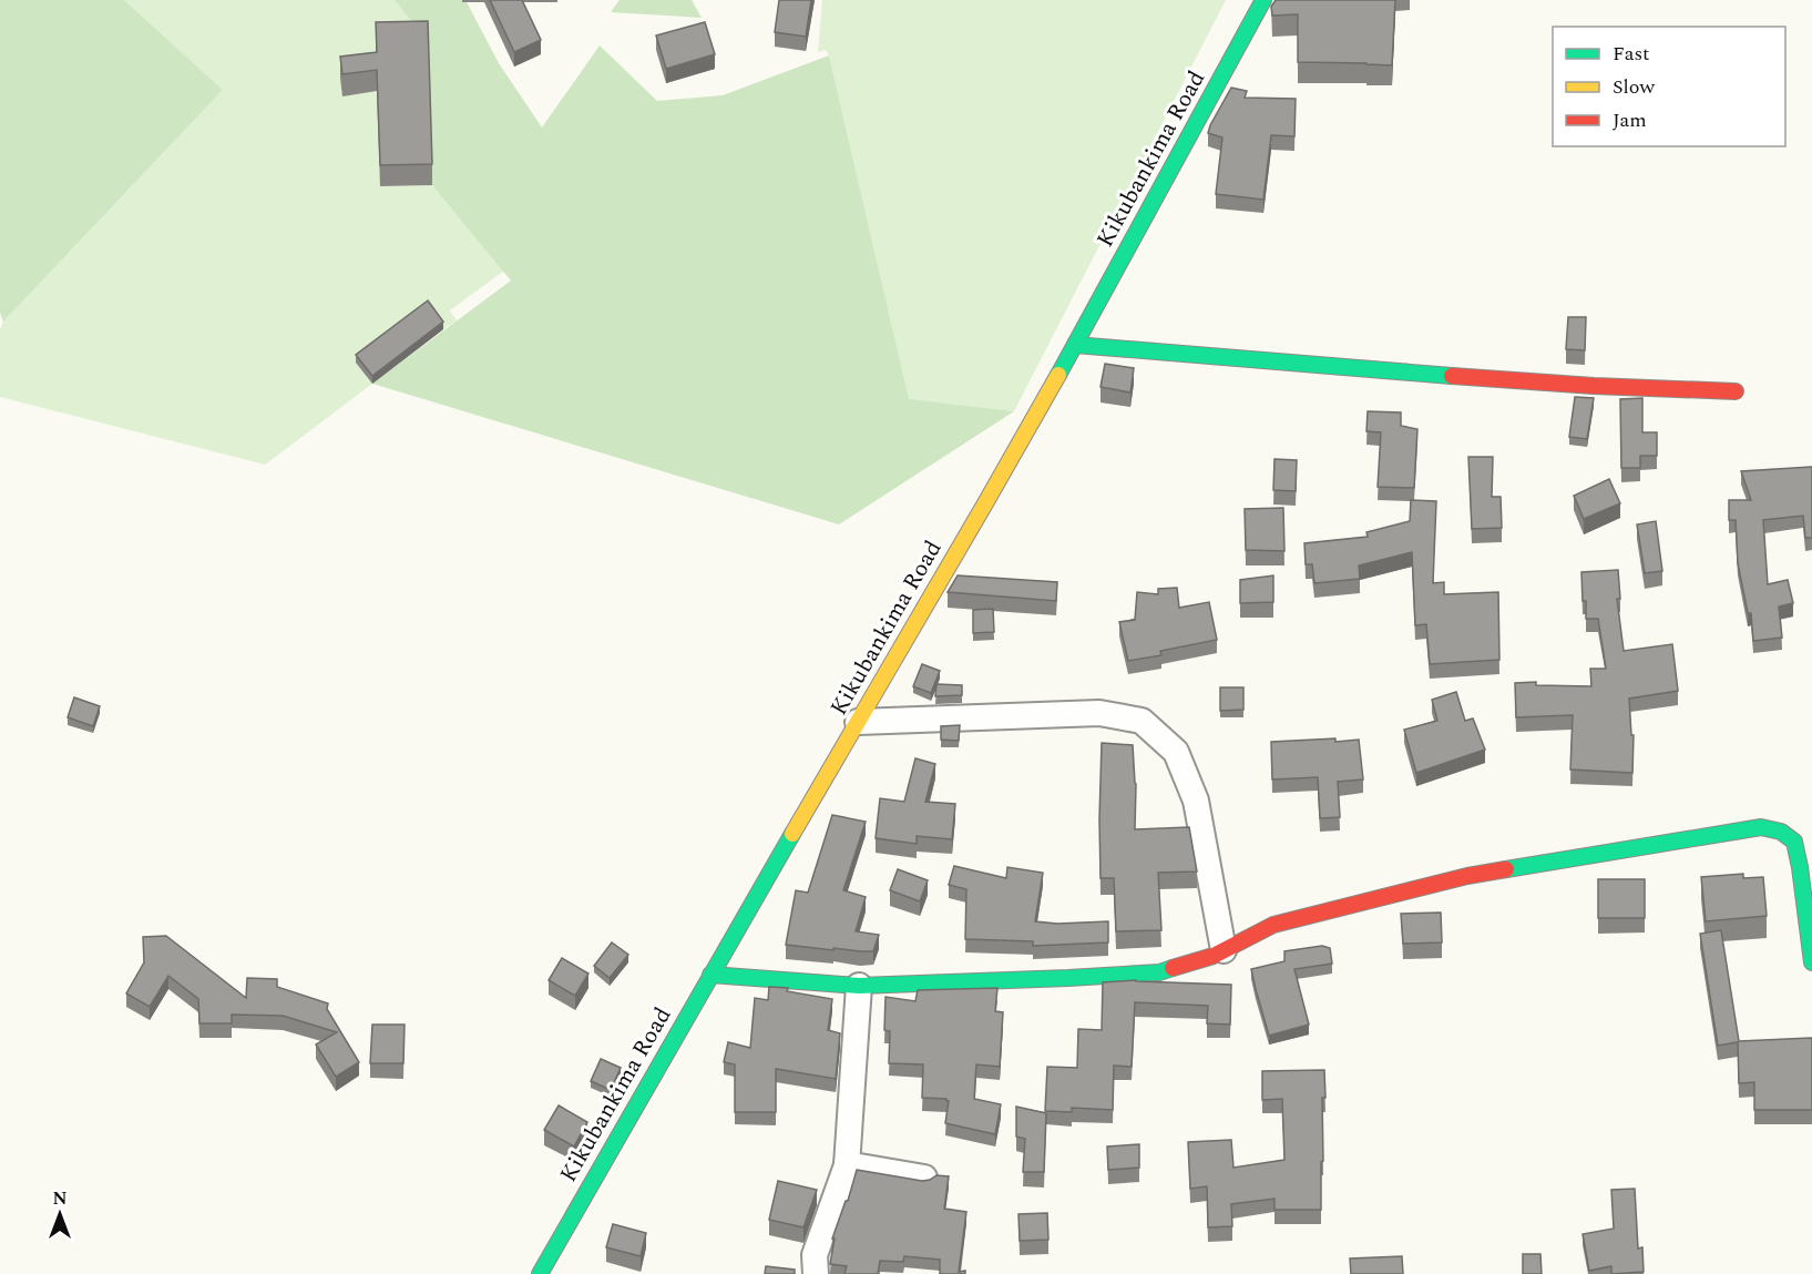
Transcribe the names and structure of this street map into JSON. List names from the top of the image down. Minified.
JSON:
{"streets":{"street":["Kikubankima Road"]},"legend":["Fast","Slow","Jam"],"north":"top"}
